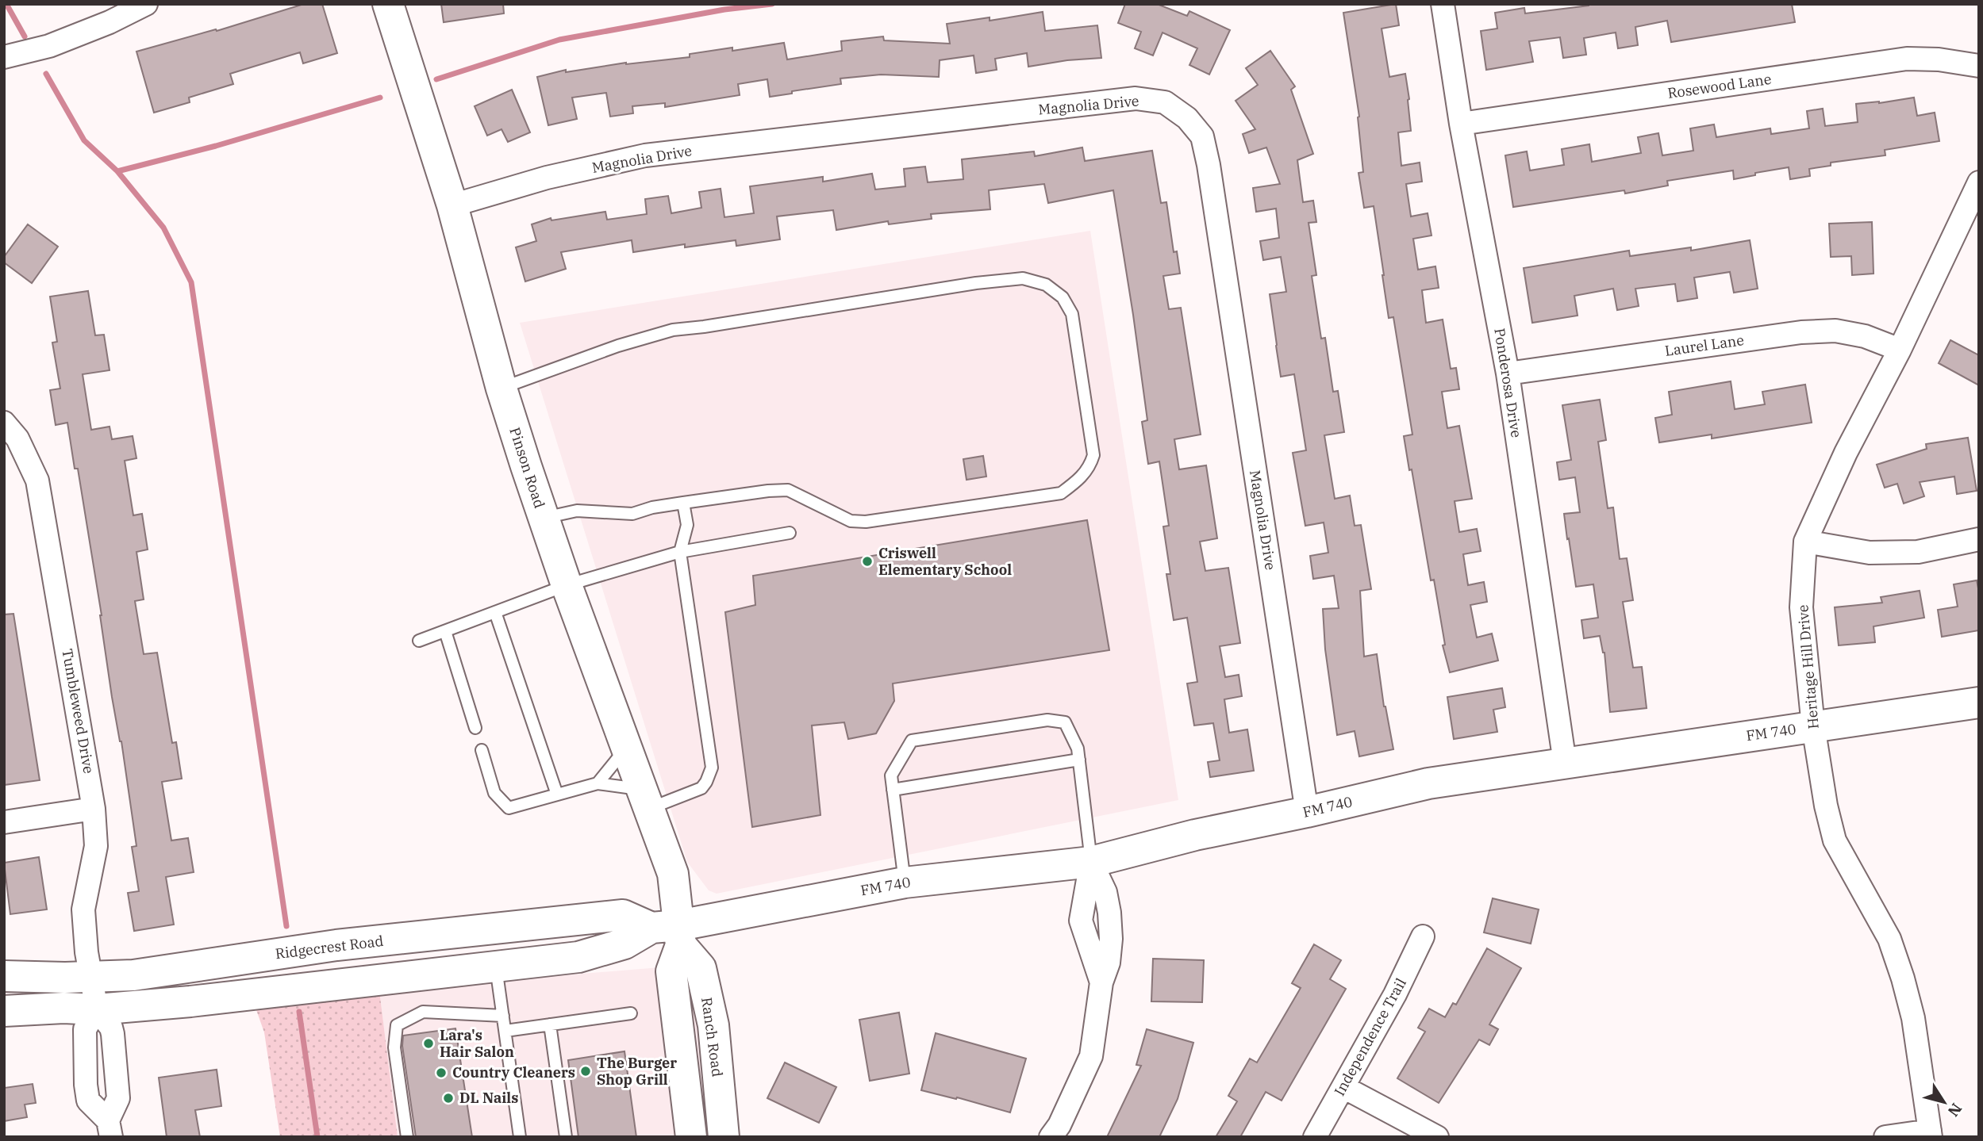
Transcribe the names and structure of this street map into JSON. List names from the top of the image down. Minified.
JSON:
{"streets":{"main road":["Pinson Road","FM 740","Ridgecrest Road","Ranch Road"],"street":["Rosewood Lane","Magnolia Drive","Laurel Lane","Ponderosa Drive","Heritage Hill Drive","Tumbleweed Drive","Independence Trail"]},"crossings":[["Rosewood Lane","Ponderosa Drive"],["Magnolia Drive","Pinson Road"],["Magnolia Drive","FM 740"],["Laurel Lane","Ponderosa Drive"],["Laurel Lane","Heritage Hill Drive"],["Ponderosa Drive","FM 740"],["Pinson Road","FM 740"],["Pinson Road","Ridgecrest Road"],["Pinson Road","Ranch Road"],["Heritage Hill Drive","FM 740"],["Tumbleweed Drive","Ridgecrest Road"],["FM 740","Ridgecrest Road"],["FM 740","Ranch Road"],["Ridgecrest Road","Ranch Road"]],"places":["Criswell Elementary School","Lara's Hair Salon","The Burger Shop Grill","Country Cleaners","DL Nails"],"north":"bottom right"}
